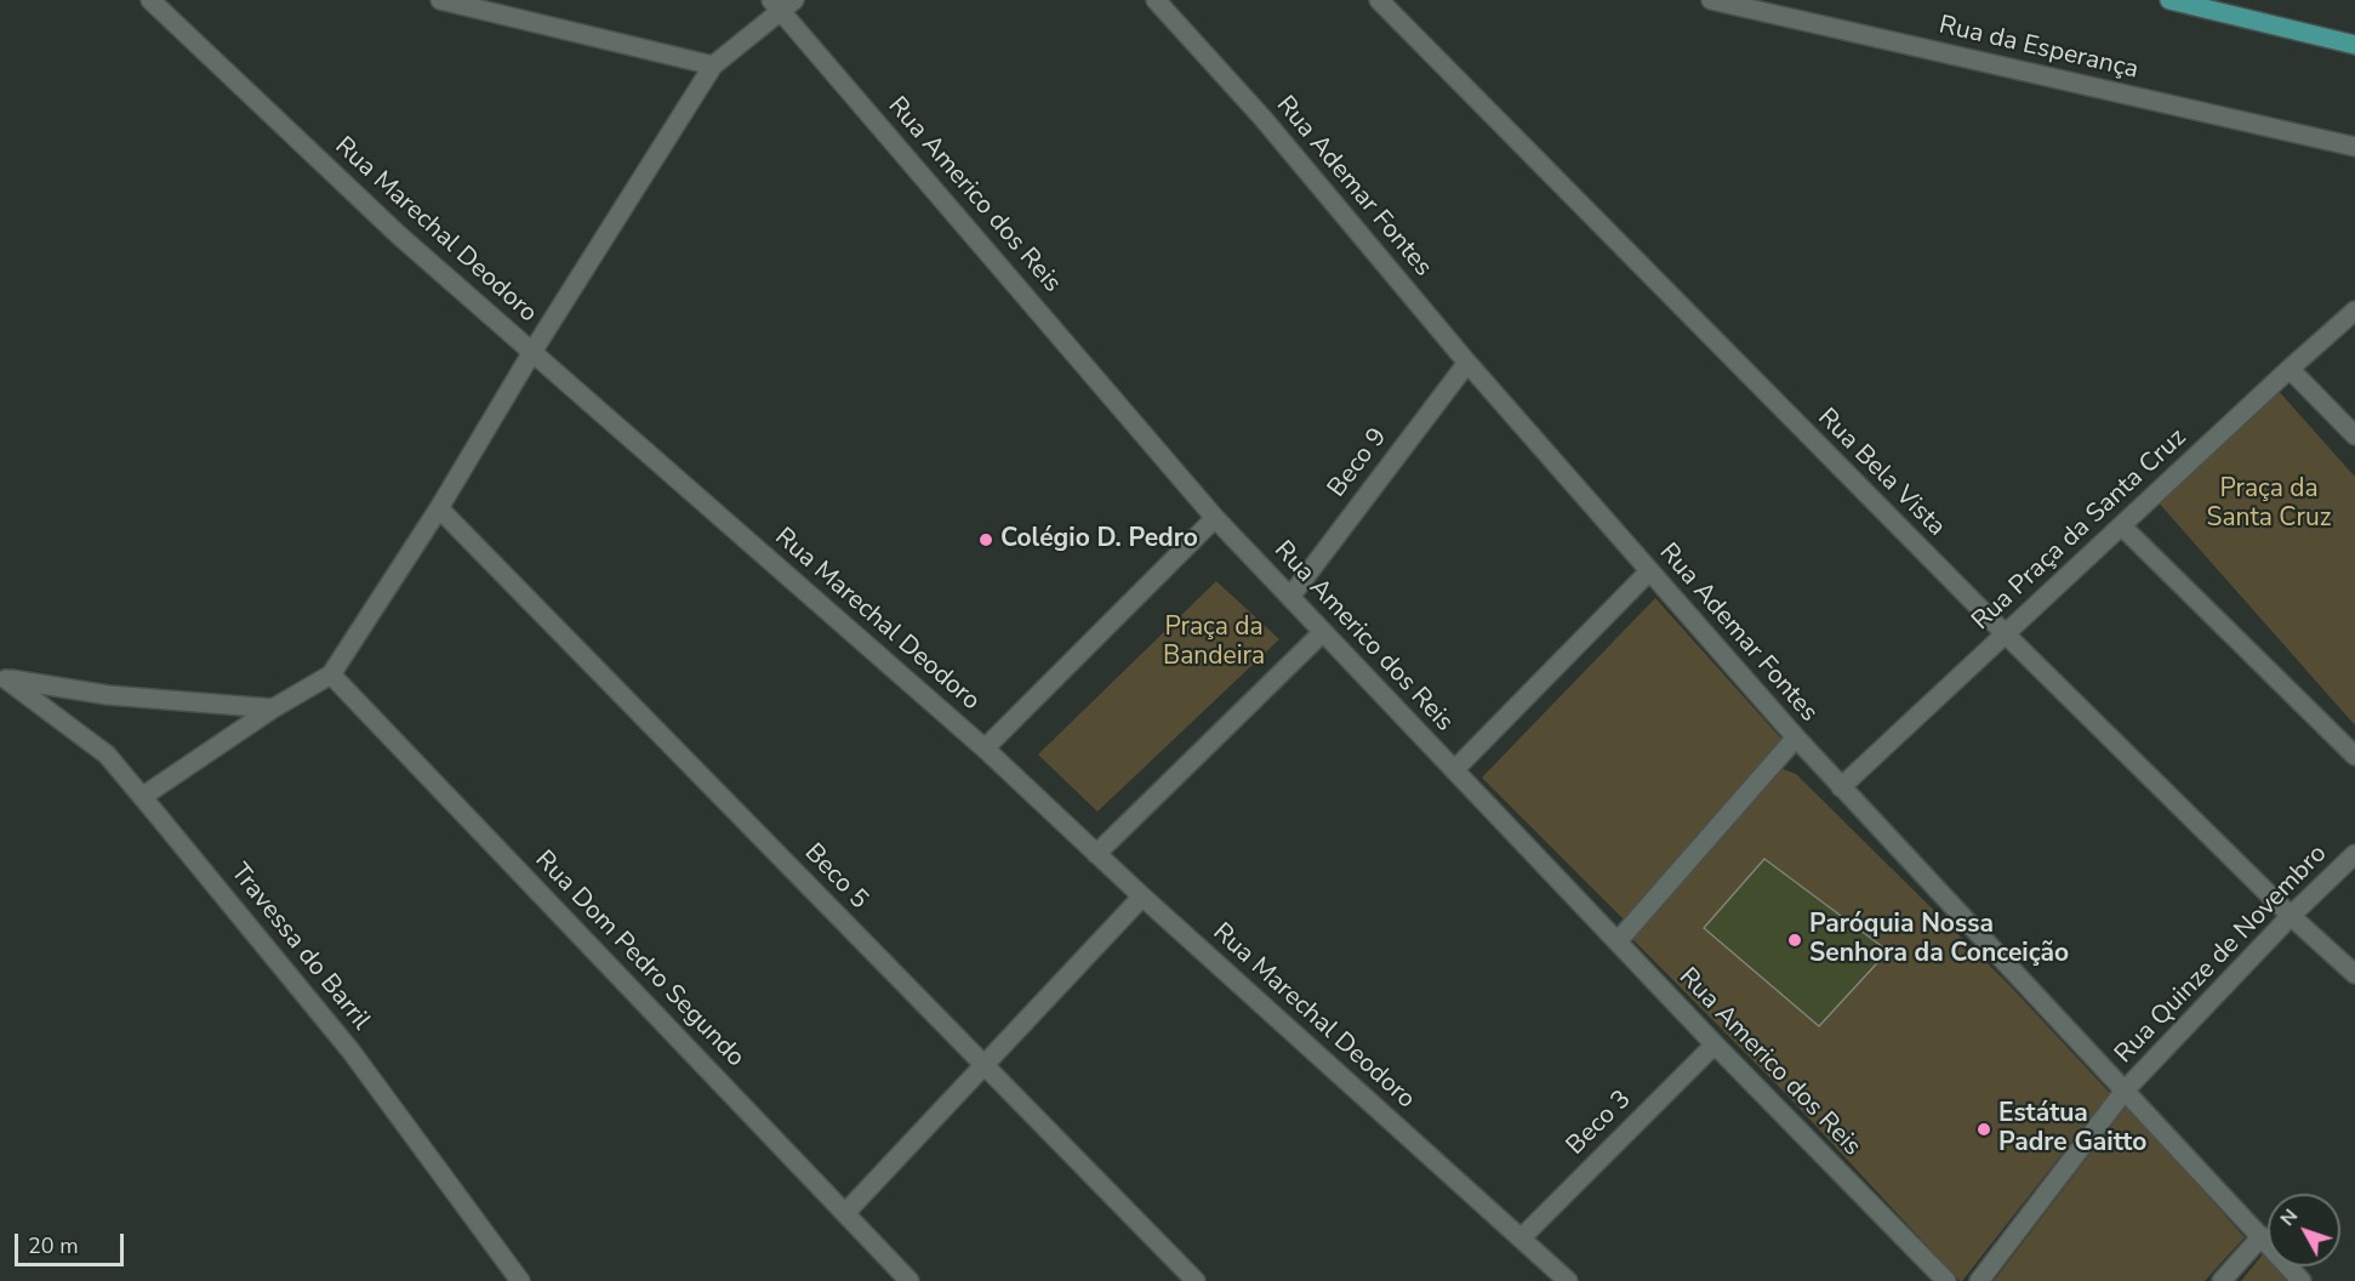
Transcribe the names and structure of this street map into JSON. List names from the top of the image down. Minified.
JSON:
{"streets":{"street":["Rua da Esperança","Rua Ademar Fontes","Rua Americo dos Reis","Rua Marechal Deodoro","Beco 9","Rua Bela Vista","Rua Praça da Santa Cruz","Beco 5","Travessa do Barril","Rua Quinze de Novembro","Rua Dom Pedro Segundo","Beco 3"]},"crossings":[["Rua Ademar Fontes","Beco 9"],["Rua Ademar Fontes","Rua Praça da Santa Cruz"],["Rua Ademar Fontes","Rua Quinze de Novembro"],["Rua Americo dos Reis","Beco 9"],["Rua Americo dos Reis","Beco 3"],["Rua Marechal Deodoro","Beco 3"],["Rua Bela Vista","Rua Praça da Santa Cruz"],["Rua Bela Vista","Rua Quinze de Novembro"]],"parks":["Praça da Santa Cruz","Praça da Bandeira"],"places":["Colégio D. Pedro","Paróquia Nossa Senhora da Conceição","Estátua Padre Gaitto"],"scale_bar":"20 m","north":"top left"}
